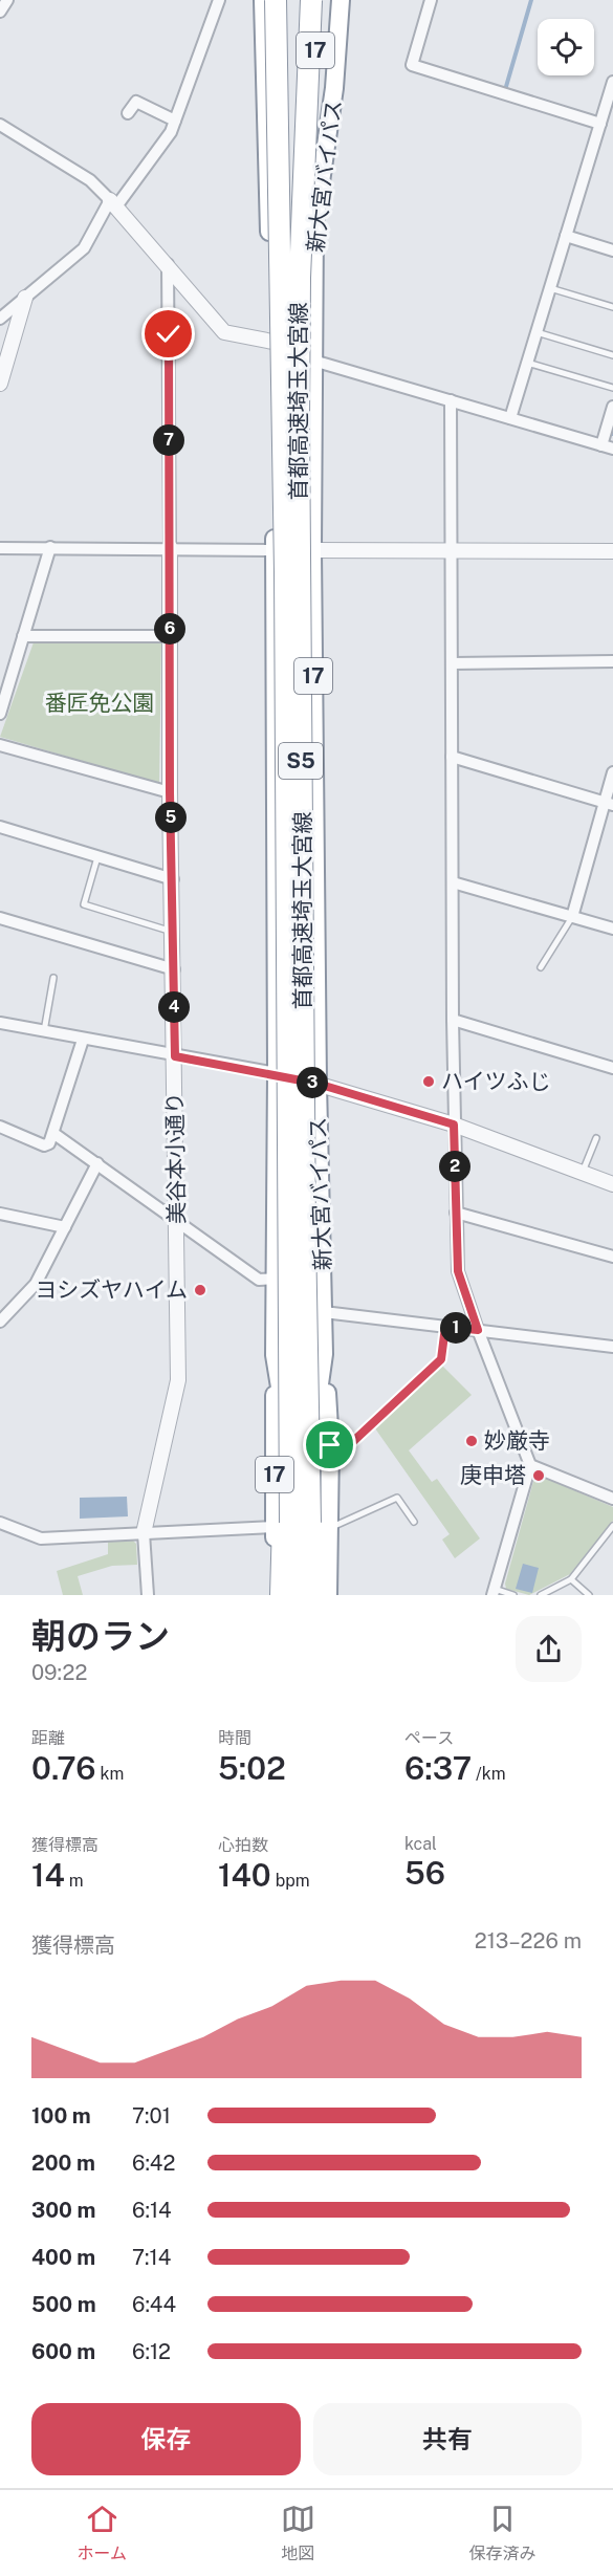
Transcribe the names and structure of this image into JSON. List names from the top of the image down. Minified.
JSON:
{"streets":{"highway":["17","新大宮バイパス","首都高速埼玉大宮線","S5"],"street":["美谷本小通り"]},"crossings":[["17","新大宮バイパス"],["17","首都高速埼玉大宮線"]],"parks":["番匠免公園"],"places":["ハイツふじ","ヨシズヤハイム","妙厳寺","庚申塔"],"page":{"pins":["7","6","5","4","3","2","1"],"heading":["朝のラン","09:22"],"stats":[["距離","0.76 km"],["時間","5:02"],["ペース","6:37 /km"],["獲得標高","14 m"],["心拍数","140 bpm"],["kcal","56"]],"chart":["獲得標高","213–226 m"],"list":[{"name":"100 m","note":"7:01"},{"name":"200 m","note":"6:42"},{"name":"300 m","note":"6:14"},{"name":"400 m","note":"7:14"},{"name":"500 m","note":"6:44"},{"name":"600 m","note":"6:12"}],"buttons":["保存","共有"],"tabs":["ホーム","地図","保存済み"]}}
